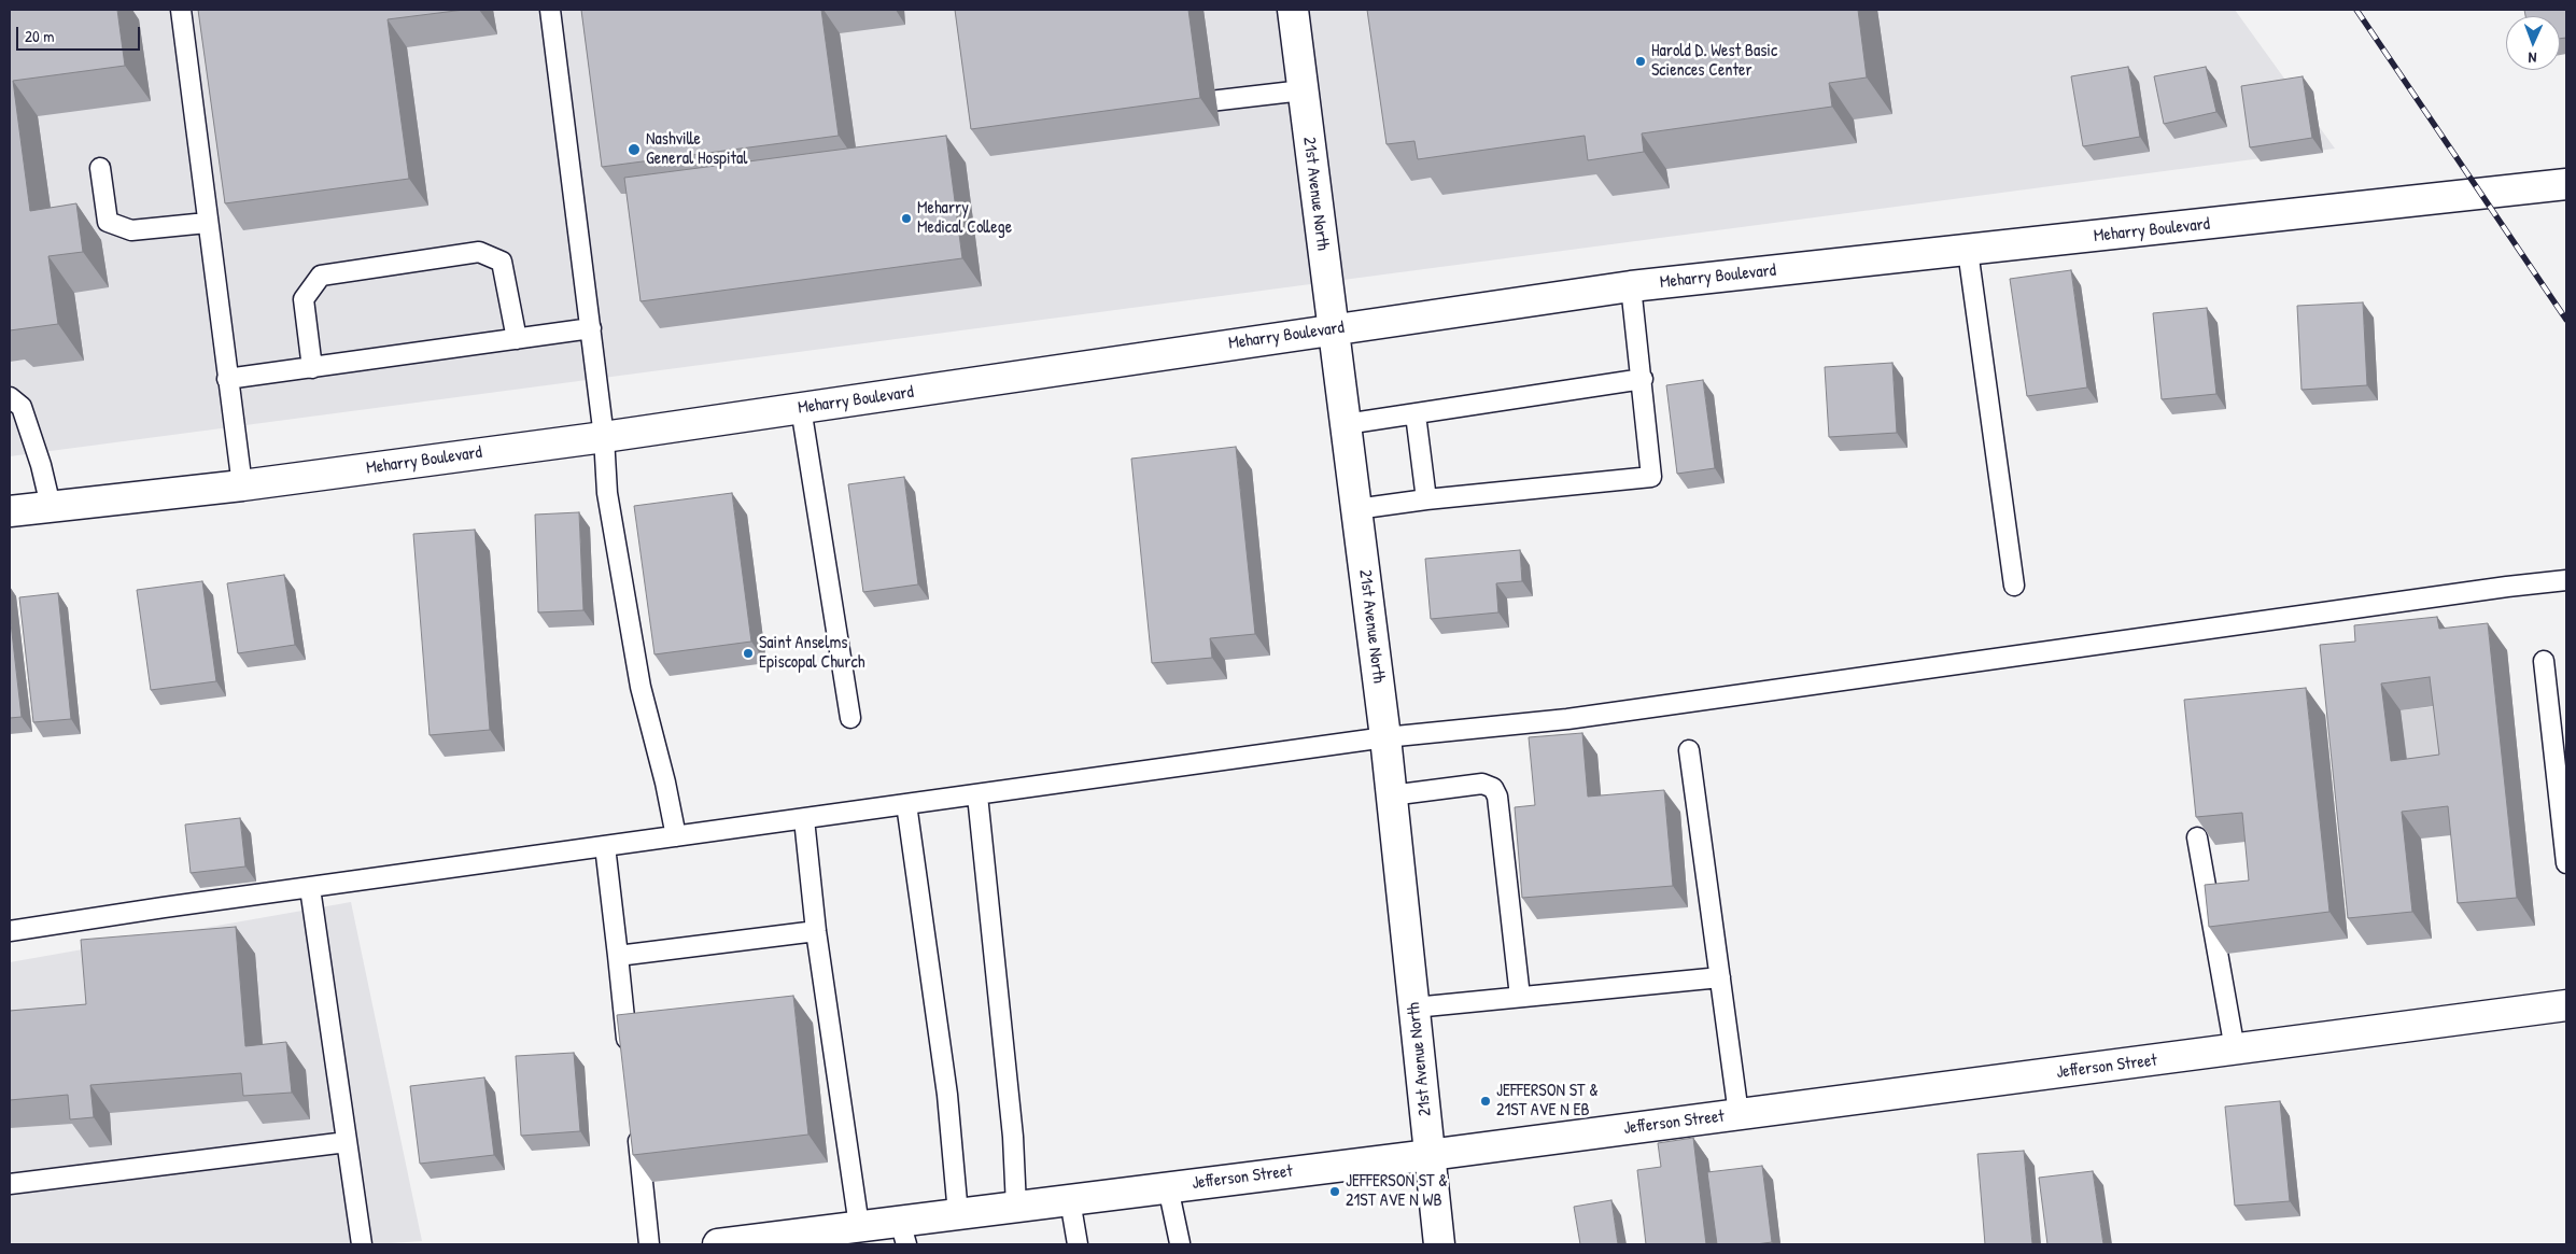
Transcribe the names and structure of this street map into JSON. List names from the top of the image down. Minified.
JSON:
{"streets":{"street":["21st Avenue North","Meharry Boulevard","Jefferson Street"]},"crossings":[["21st Avenue North","Meharry Boulevard"],["21st Avenue North","Jefferson Street"]],"places":["Harold D. West Basic Sciences Center","Nashville General Hospital","Meharry Medical College","Saint Anselms Episcopal Church","JEFFERSON ST & 21ST AVE N EB","JEFFERSON ST & 21ST AVE N WB"],"scale_bar":"20 m","north":"bottom"}
